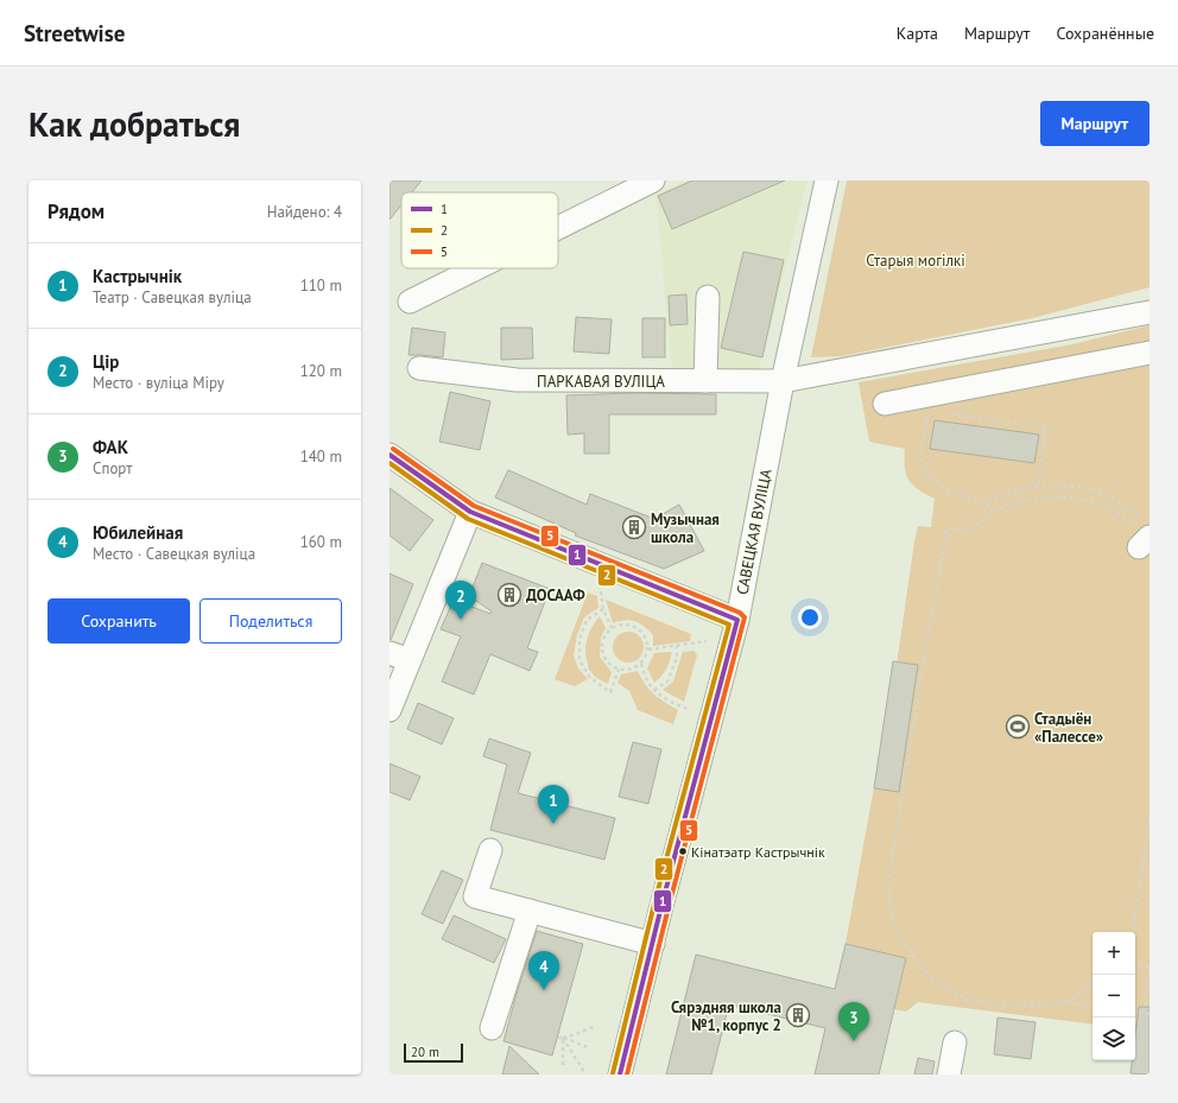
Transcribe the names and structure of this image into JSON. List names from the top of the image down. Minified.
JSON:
{"streets":{"street":["ПАРКАВАЯ ВУЛІЦА","САВЕЦКАЯ ВУЛІЦА"]},"crossings":[["ПАРКАВАЯ ВУЛІЦА","САВЕЦКАЯ ВУЛІЦА"]],"parks":["Старыя могілкі"],"places":{"building":["Музычная школа","ДОСААФ","Сярэдняя школа №1, корпус 2"],"sports":["Стадыён «Палессе»"],"other":["Кінатэатр Кастрычнік"]},"lines":["transit line 5","transit line 1","transit line 2"],"legend":["1","2","5"],"scale_bar":"20 m","page":{"header":"Streetwise","nav":["Карта","Маршрут","Сохранённые"],"buttons":["Маршрут",["Сохранить","Поделиться"]],"title":"Как добраться","heading":["Рядом","Найдено: 4"],"list":[{"mark":"1","name":"Кастрычнік","note":"Театр · Савецкая вуліца","value":"110 m"},{"mark":"2","name":"Цір","note":"Место · вуліца Міру","value":"120 m"},{"mark":"3","name":"ФАК","note":"Спорт","value":"140 m"},{"mark":"4","name":"Юбилейная","note":"Место · Савецкая вуліца","value":"160 m"}],"pins":["2","1","4","3"],"map_buttons":["+","−"],"scale":"20 m"}}
